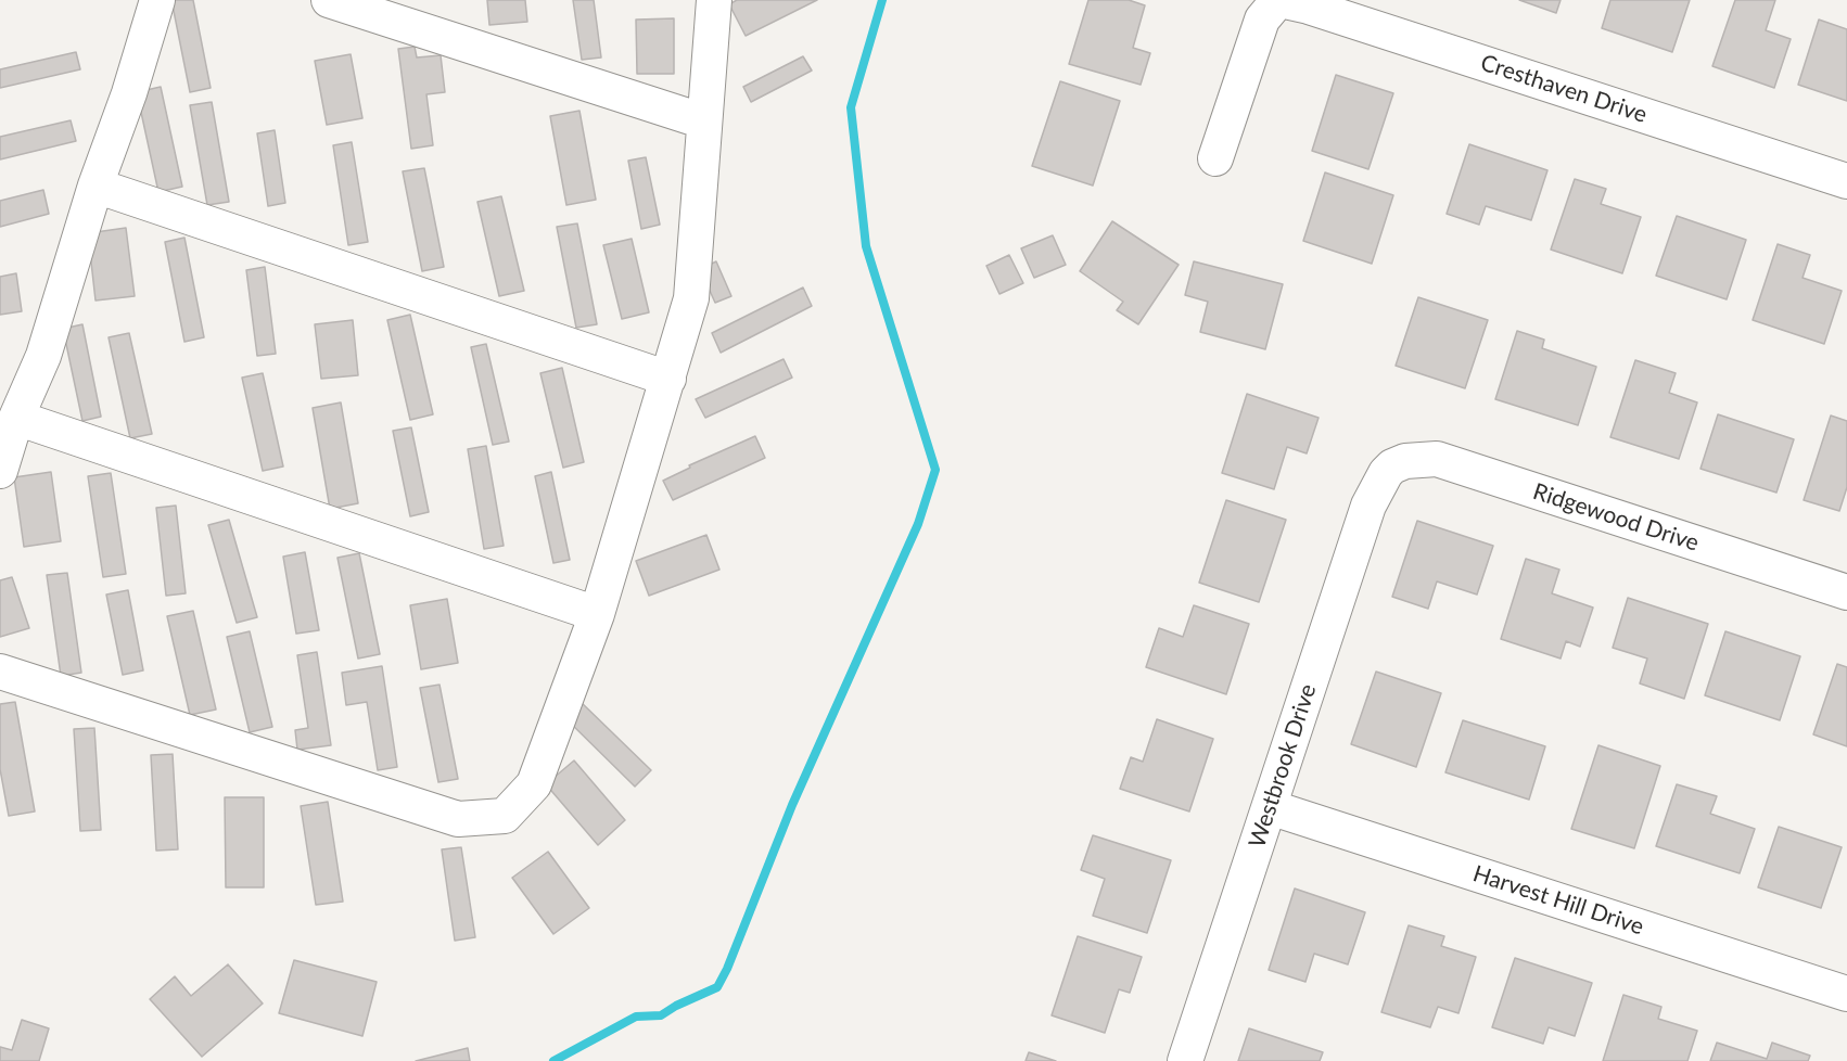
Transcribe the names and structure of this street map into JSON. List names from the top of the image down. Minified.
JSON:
{"streets":{"street":["Cresthaven Drive","Ridgewood Drive","Westbrook Drive","Harvest Hill Drive"]},"crossings":[["Ridgewood Drive","Westbrook Drive"],["Westbrook Drive","Harvest Hill Drive"]]}
